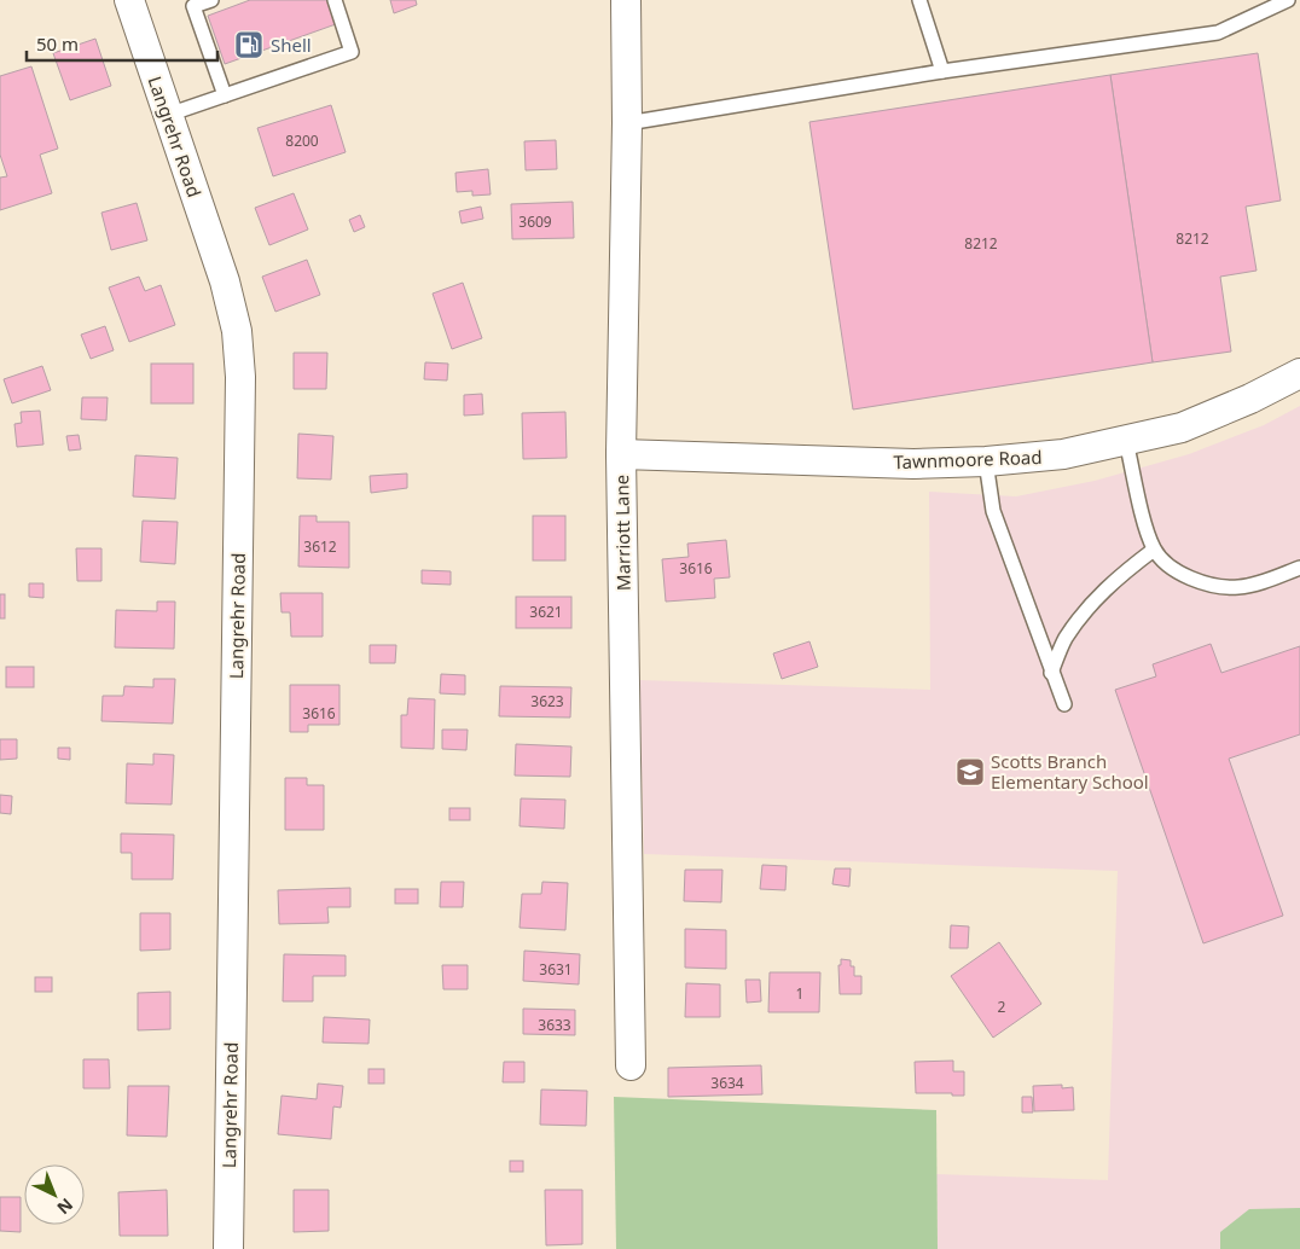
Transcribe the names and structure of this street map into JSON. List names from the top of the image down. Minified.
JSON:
{"streets":{"street":["Langrehr Road","Tawnmoore Road","Marriott Lane"]},"crossings":[["Tawnmoore Road","Marriott Lane"]],"places":{"fuel station":["Shell"],"school or university":["Scotts Branch Elementary School"]},"house_numbers":["8200","3609","8212","8212","3612","3616","3621","3623","3616","3631","1","2","3633","3634"],"scale_bar":"50 m","north":"bottom right"}
